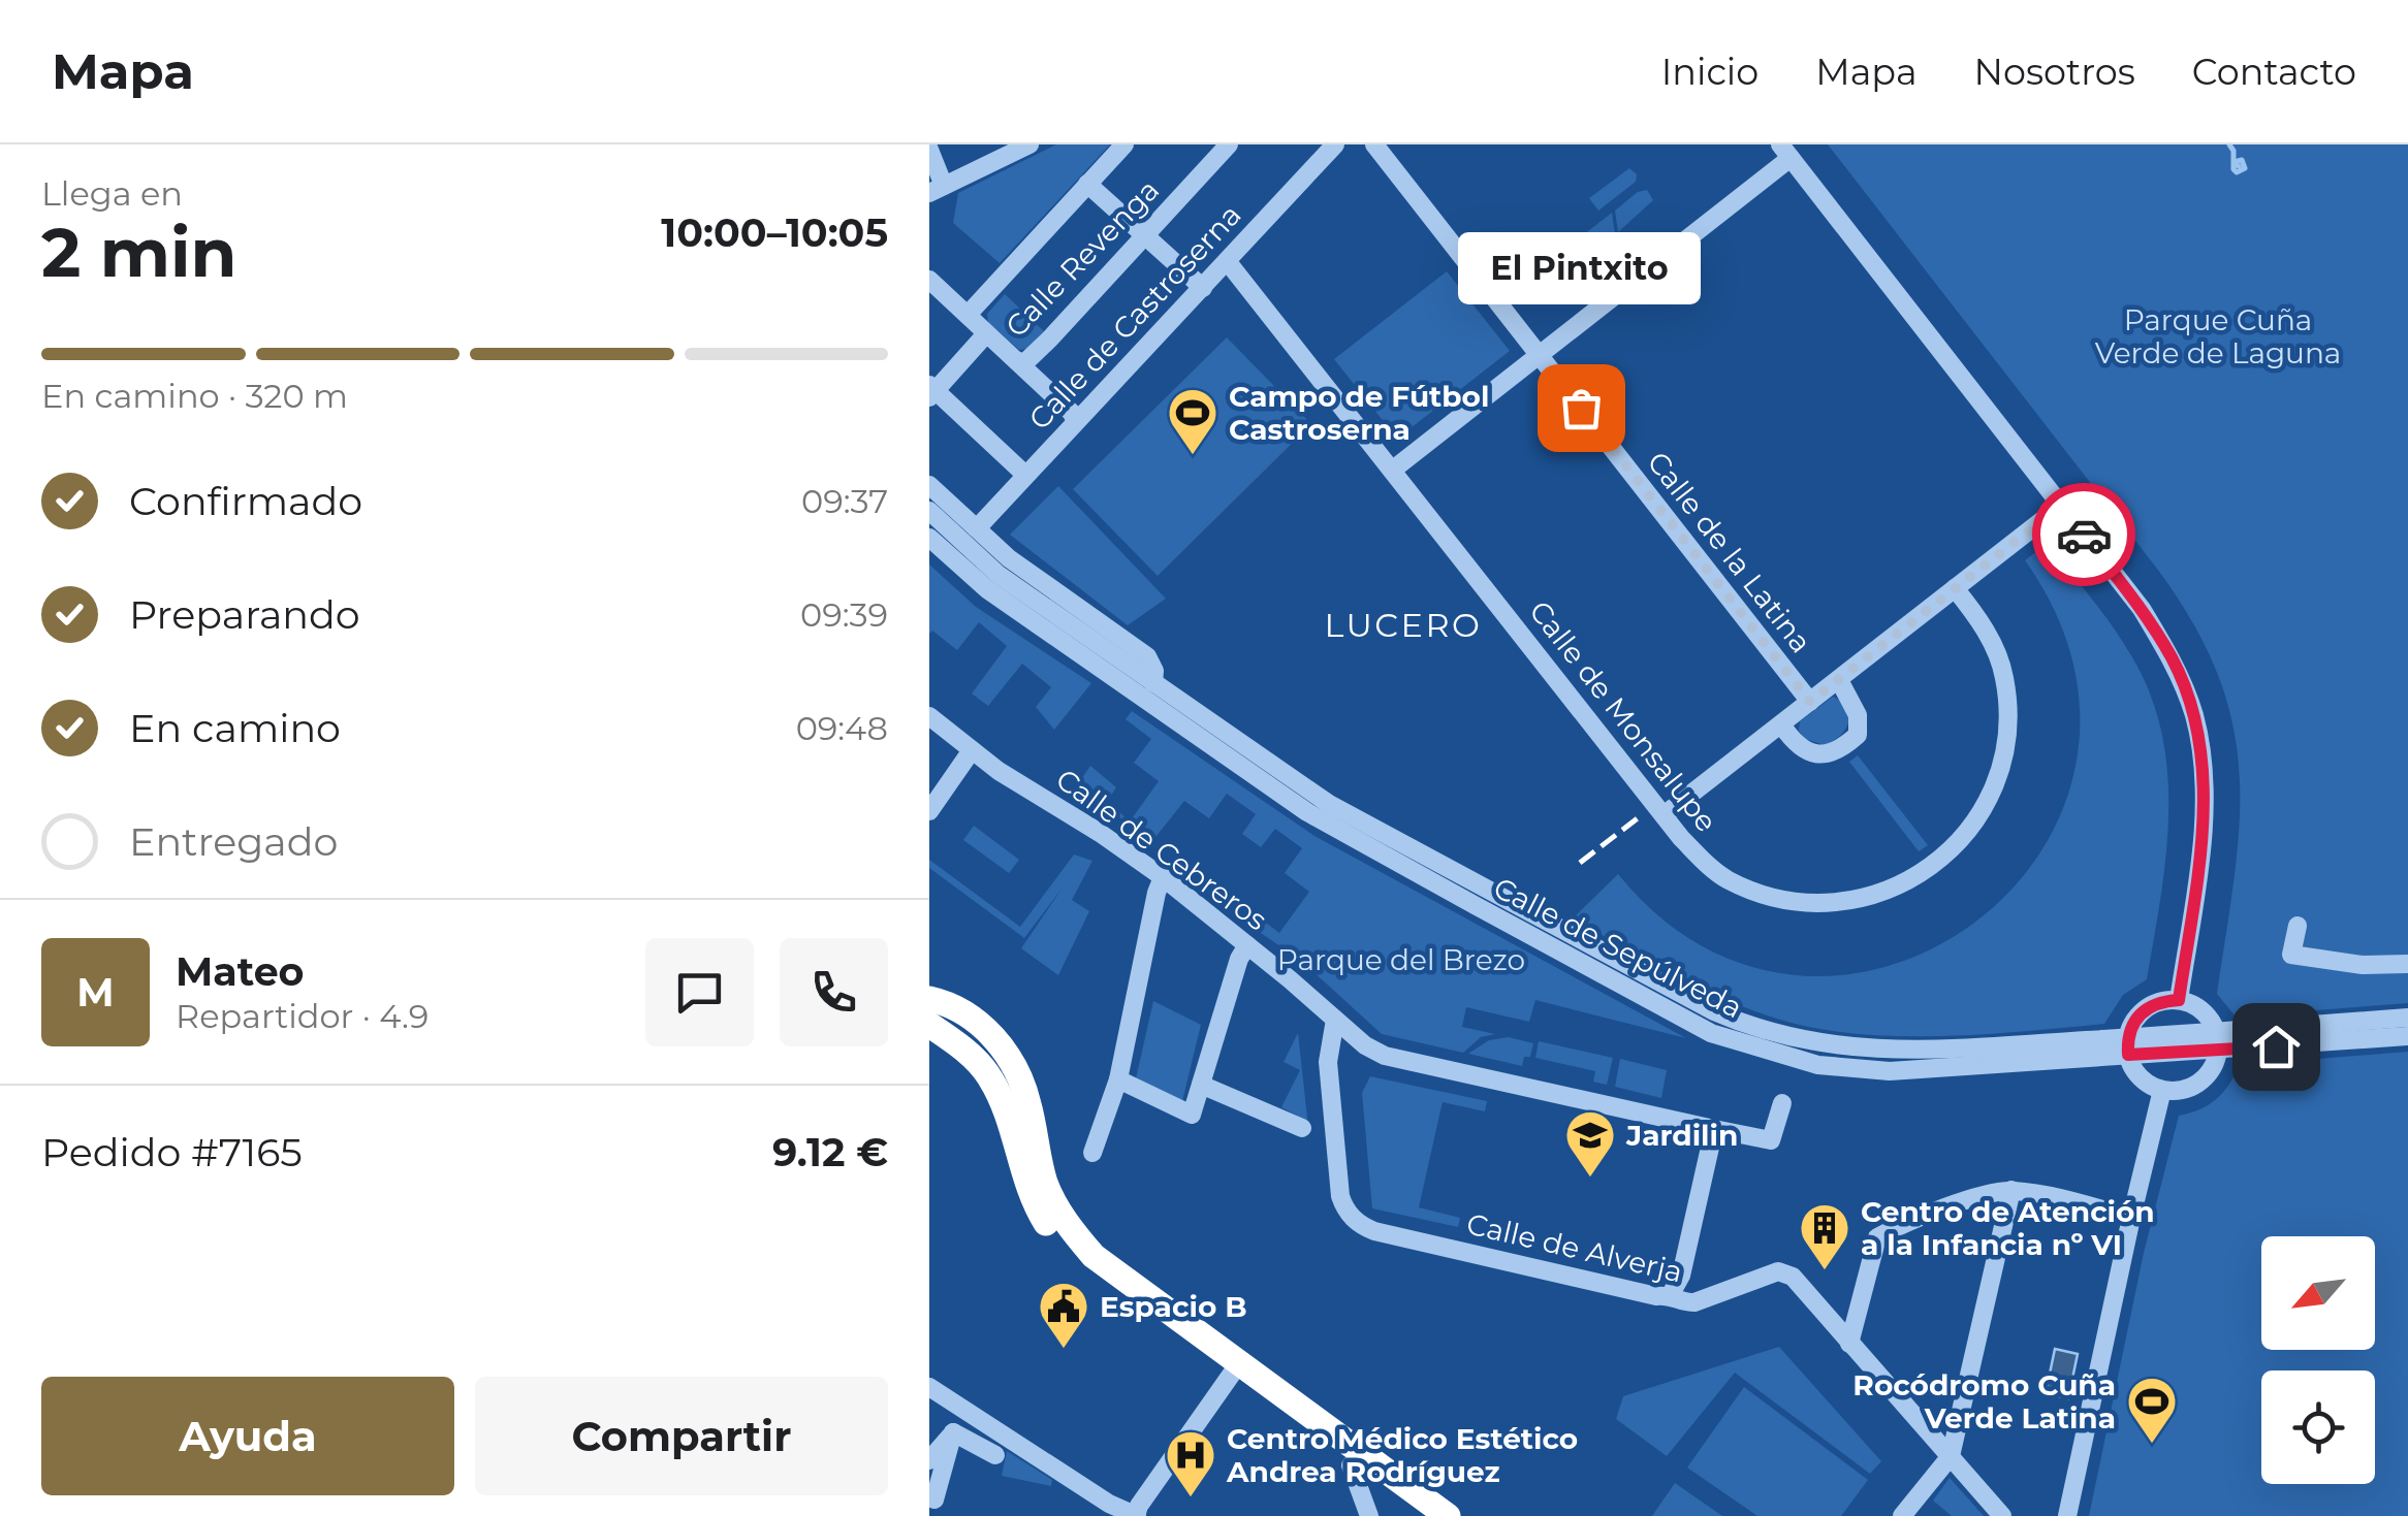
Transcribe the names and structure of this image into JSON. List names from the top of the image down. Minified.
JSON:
{"streets":{"street":["Calle Revenga","Calle de Castroserna","Calle de la Latina","Calle de Monsalupe","Calle de Cebreros","Calle de Sepúlveda","Calle de Alverja"]},"crossings":[["Calle de Castroserna","Calle de Monsalupe"],["Calle de Castroserna","Calle de Sepúlveda"],["Calle de Cebreros","Calle de Alverja"]],"districts":["LUCERO"],"parks":["Parque Cuña Verde de Laguna","Parque del Brezo"],"places":{"other":["El Pintxito"],"sports":["Campo de Fútbol Castroserna","Rocódromo Cuña Verde Latina"],"school or university":["Jardilin"],"building":["Centro de Atención a la Infancia nº VI"],"public building":["Espacio B"],"hospital":["Centro Médico Estético Andrea Rodríguez"]},"north":"bottom left","page":{"header":"Mapa","nav":["Inicio","Mapa","Nosotros","Contacto"],"heading":["2 min","Llega en","10:00–10:05"],"panel":["Mateo","Repartidor · 4.9","Pedido #7165","9.12 €"],"bubble":"El Pintxito","bar":"En camino · 320 m","list":[["Confirmado","09:37"],["Preparando","09:39"],["En camino","09:48"],"Entregado"],"round":"M","buttons":["Ayuda","Compartir"]}}
